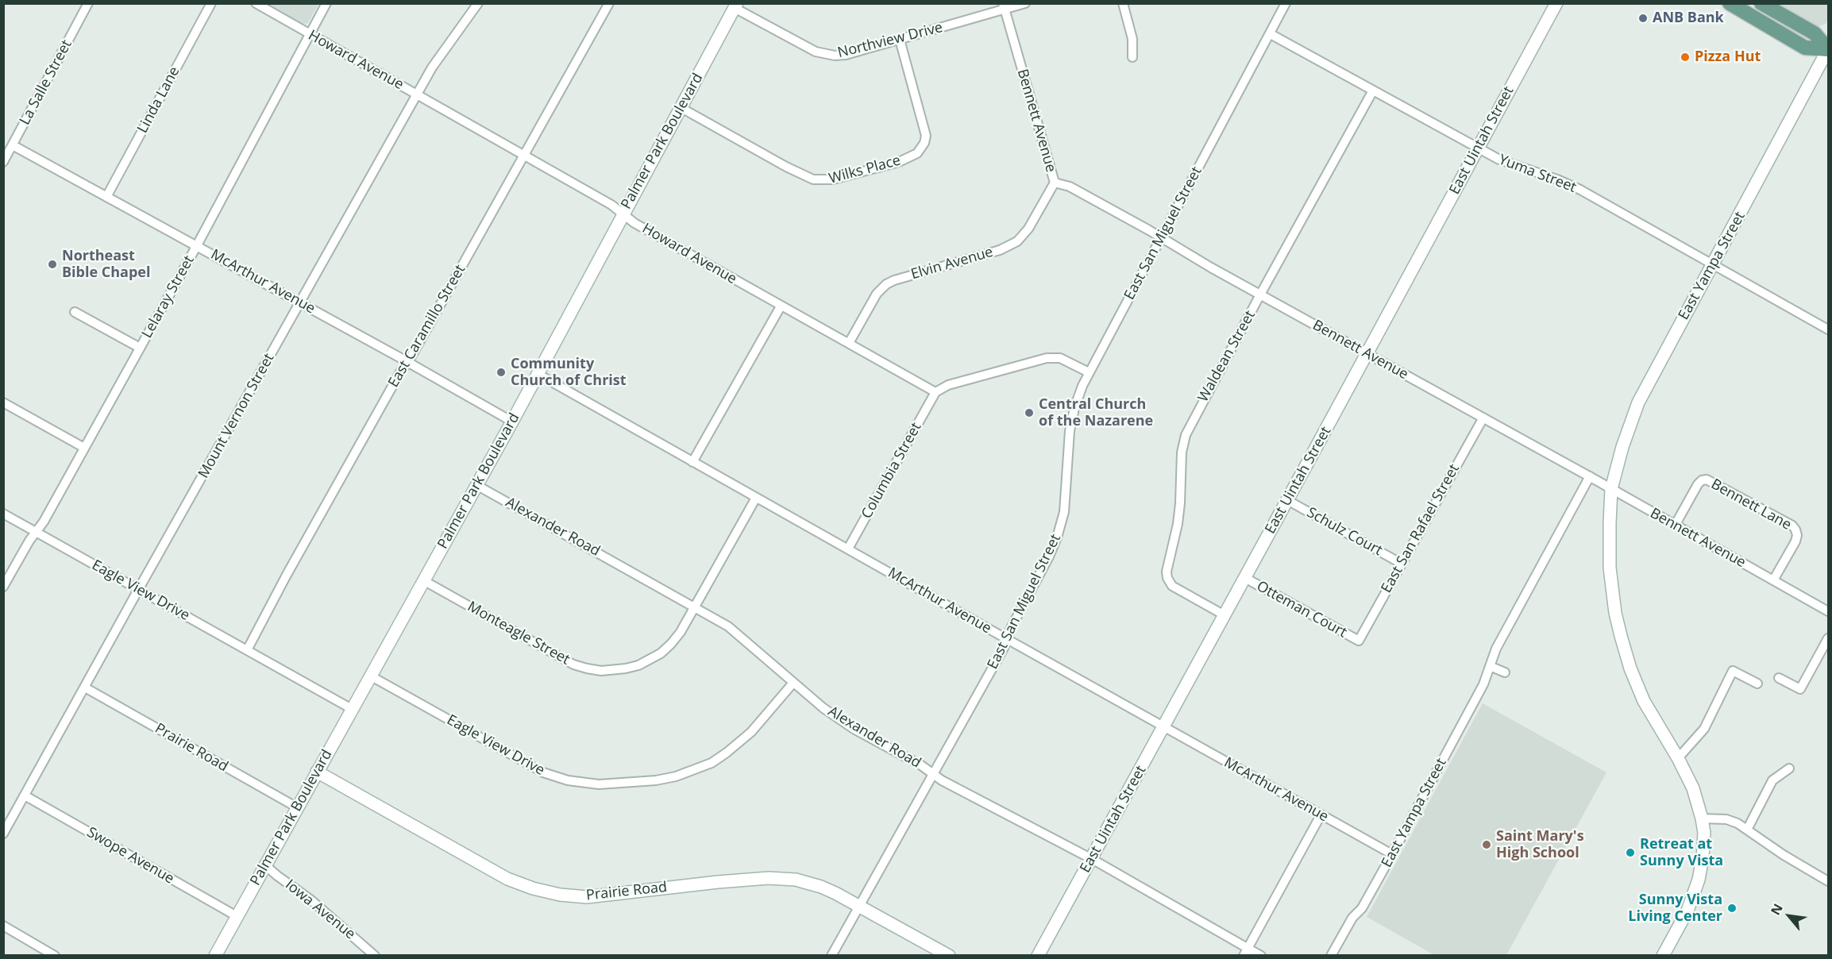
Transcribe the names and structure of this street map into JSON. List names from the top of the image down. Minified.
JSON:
{"streets":{"main road":["East Uintah Street","Palmer Park Boulevard","East Yampa Street","Prairie Road"],"street":["Northview Drive","Howard Avenue","La Salle Street","Linda Lane","Bennett Avenue","Wilks Place","Yuma Street","East San Miguel Street","Elvin Avenue","McArthur Avenue","Lelaray Street","East Caramillo Street","Waldean Street","Mount Vernon Street","Columbia Street","Bennett Lane","Alexander Road","East San Rafael Street","Schulz Court","Eagle View Drive","Otteman Court","Monteagle Street","Swope Avenue","Iowa Avenue"]},"crossings":[["Northview Drive","Bennett Avenue"],["Northview Drive","Palmer Park Boulevard"],["Northview Drive","Wilks Place"],["Howard Avenue","Palmer Park Boulevard"],["Howard Avenue","Elvin Avenue"],["Howard Avenue","Lelaray Street"],["Howard Avenue","East Caramillo Street"],["Howard Avenue","Mount Vernon Street"],["Howard Avenue","Columbia Street"],["La Salle Street","McArthur Avenue"],["Linda Lane","McArthur Avenue"],["Bennett Avenue","East Uintah Street"],["Bennett Avenue","East San Miguel Street"],["Bennett Avenue","Elvin Avenue"],["Bennett Avenue","East Yampa Street"],["Bennett Avenue","Waldean Street"],["Bennett Avenue","Bennett Lane"],["Bennett Avenue","East San Rafael Street"],["East Uintah Street","Yuma Street"],["East Uintah Street","McArthur Avenue"],["East Uintah Street","Waldean Street"],["East Uintah Street","Alexander Road"],["East Uintah Street","Schulz Court"],["East Uintah Street","Otteman Court"],["Palmer Park Boulevard","Wilks Place"],["Palmer Park Boulevard","McArthur Avenue"],["Palmer Park Boulevard","Alexander Road"],["Palmer Park Boulevard","Eagle View Drive"],["Palmer Park Boulevard","Monteagle Street"],["Palmer Park Boulevard","Prairie Road"],["Palmer Park Boulevard","Swope Avenue"],["Palmer Park Boulevard","Iowa Avenue"],["Yuma Street","East San Miguel Street"],["Yuma Street","East Yampa Street"],["Yuma Street","Waldean Street"],["East San Miguel Street","McArthur Avenue"],["East San Miguel Street","Alexander Road"],["East San Miguel Street","Prairie Road"],["East Yampa Street","McArthur Avenue"],["McArthur Avenue","Lelaray Street"],["McArthur Avenue","East Caramillo Street"],["McArthur Avenue","Mount Vernon Street"],["McArthur Avenue","Columbia Street"],["McArthur Avenue","Monteagle Street"],["Lelaray Street","Eagle View Drive"],["East Caramillo Street","Eagle View Drive"],["Mount Vernon Street","Eagle View Drive"],["Mount Vernon Street","Prairie Road"],["Mount Vernon Street","Swope Avenue"],["Alexander Road","Eagle View Drive"],["Alexander Road","Monteagle Street"],["East San Rafael Street","Schulz Court"],["East San Rafael Street","Otteman Court"]],"places":["ANB Bank","Pizza Hut","Northeast Bible Chapel","Community Church of Christ","Central Church of the Nazarene","Saint Mary's High School","Retreat at Sunny Vista","Sunny Vista Living Center"],"north":"top left"}
